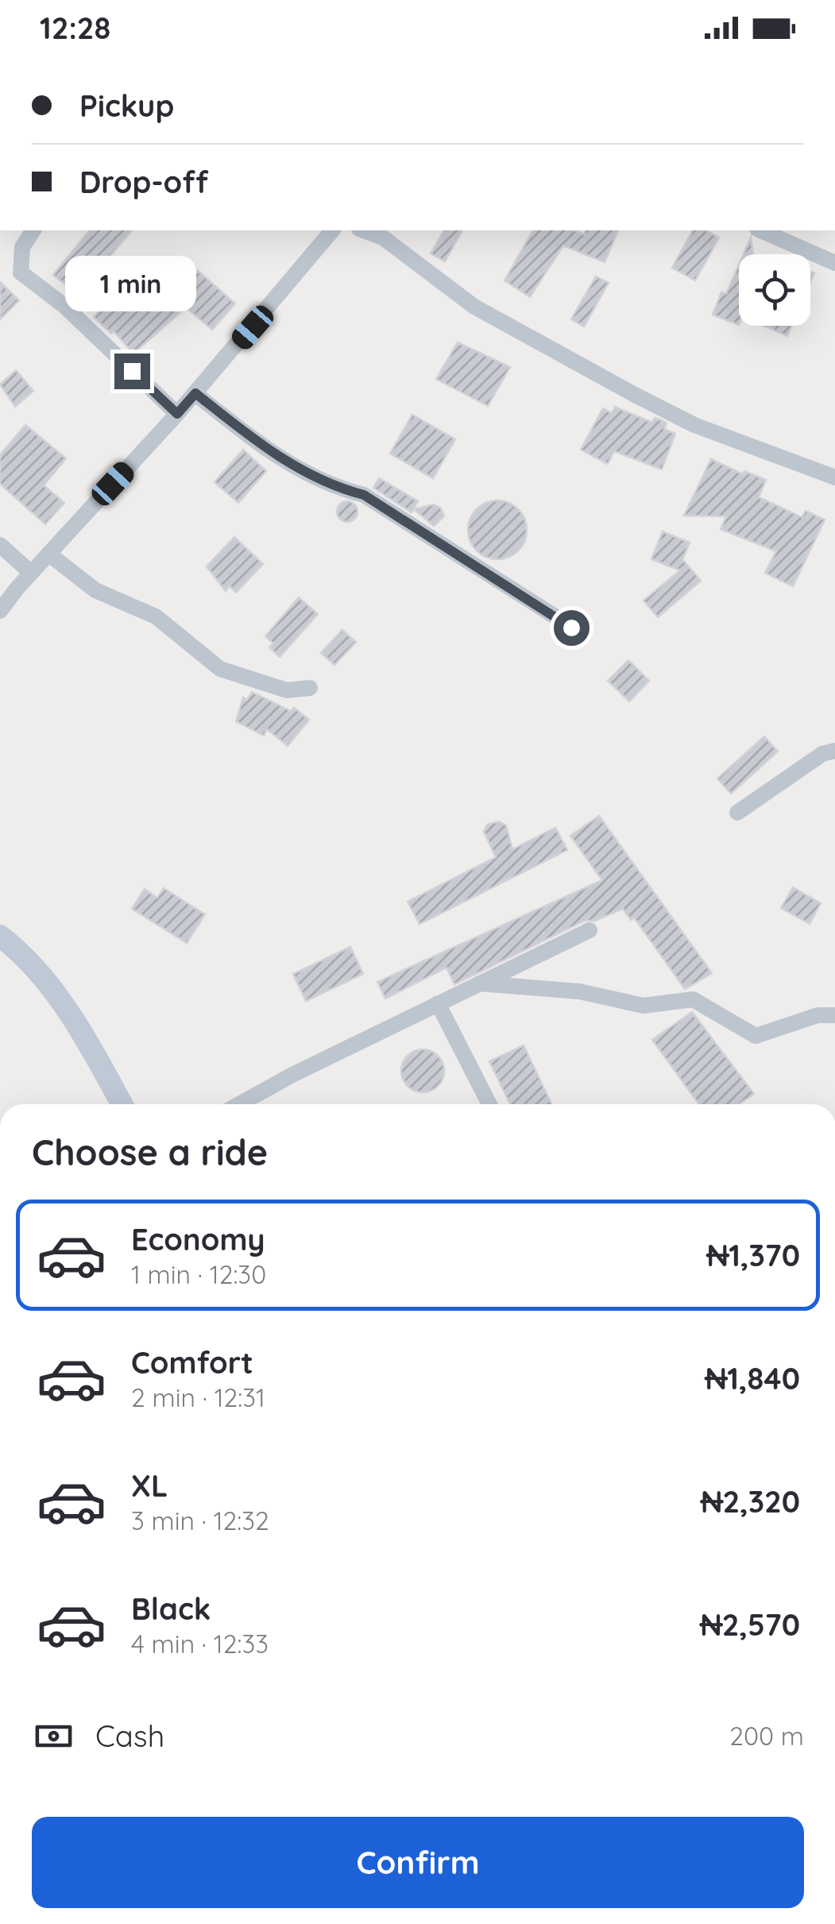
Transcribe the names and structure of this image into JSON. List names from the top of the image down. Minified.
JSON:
{"page":{"status":"12:28","banner":["Pickup","Drop-off"],"bubble":"1 min","heading":"Choose a ride","list":[{"name":"Economy","note":"1 min · 12:30","value":"₦1,370"},{"name":"Comfort","note":"2 min · 12:31","value":"₦1,840"},{"name":"XL","note":"3 min · 12:32","value":"₦2,320"},{"name":"Black","note":"4 min · 12:33","value":"₦2,570"}],"pay":["Cash","200 m"],"buttons":"Confirm"}}
